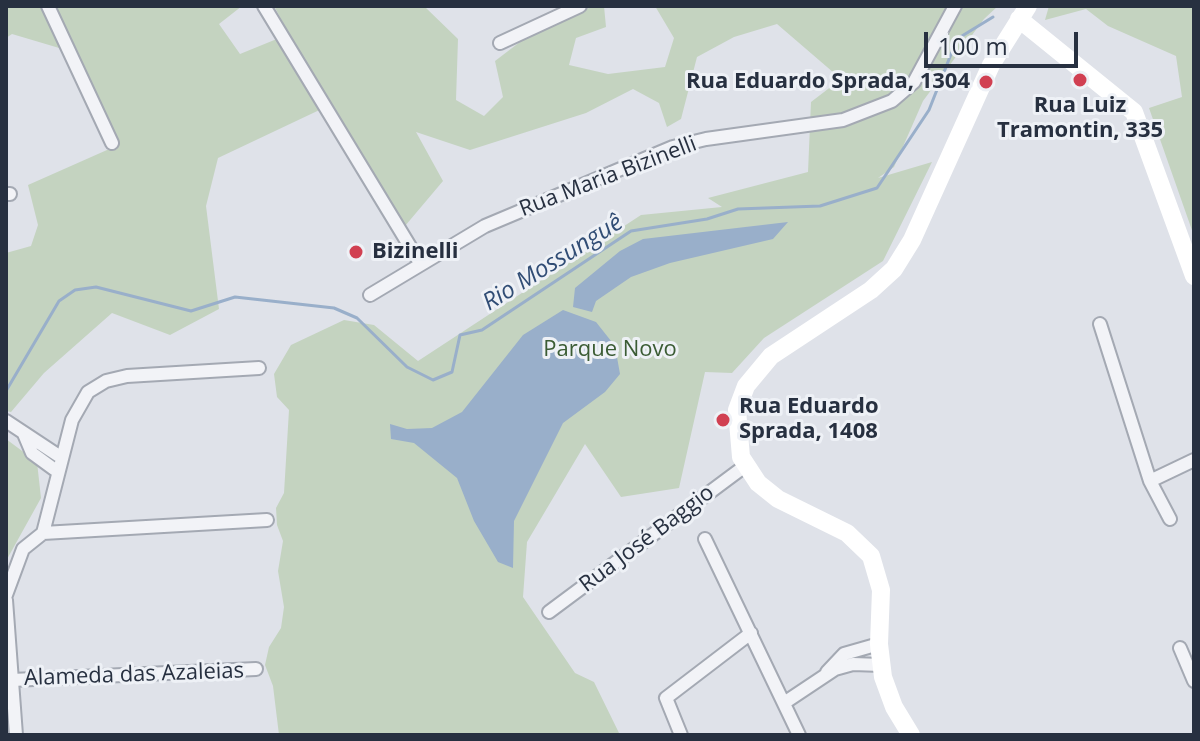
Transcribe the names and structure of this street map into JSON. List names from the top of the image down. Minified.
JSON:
{"streets":{"street":["Rua Maria Bizinelli","Rua José Baggio","Alameda das Azaleias"]},"water":["Rio Mossunguê"],"parks":["Parque Novo"],"places":["Rua Luiz Tramontin, 335","Rua Eduardo Sprada, 1304","Bizinelli","Rua Eduardo Sprada, 1408"],"scale_bar":"100 m"}
